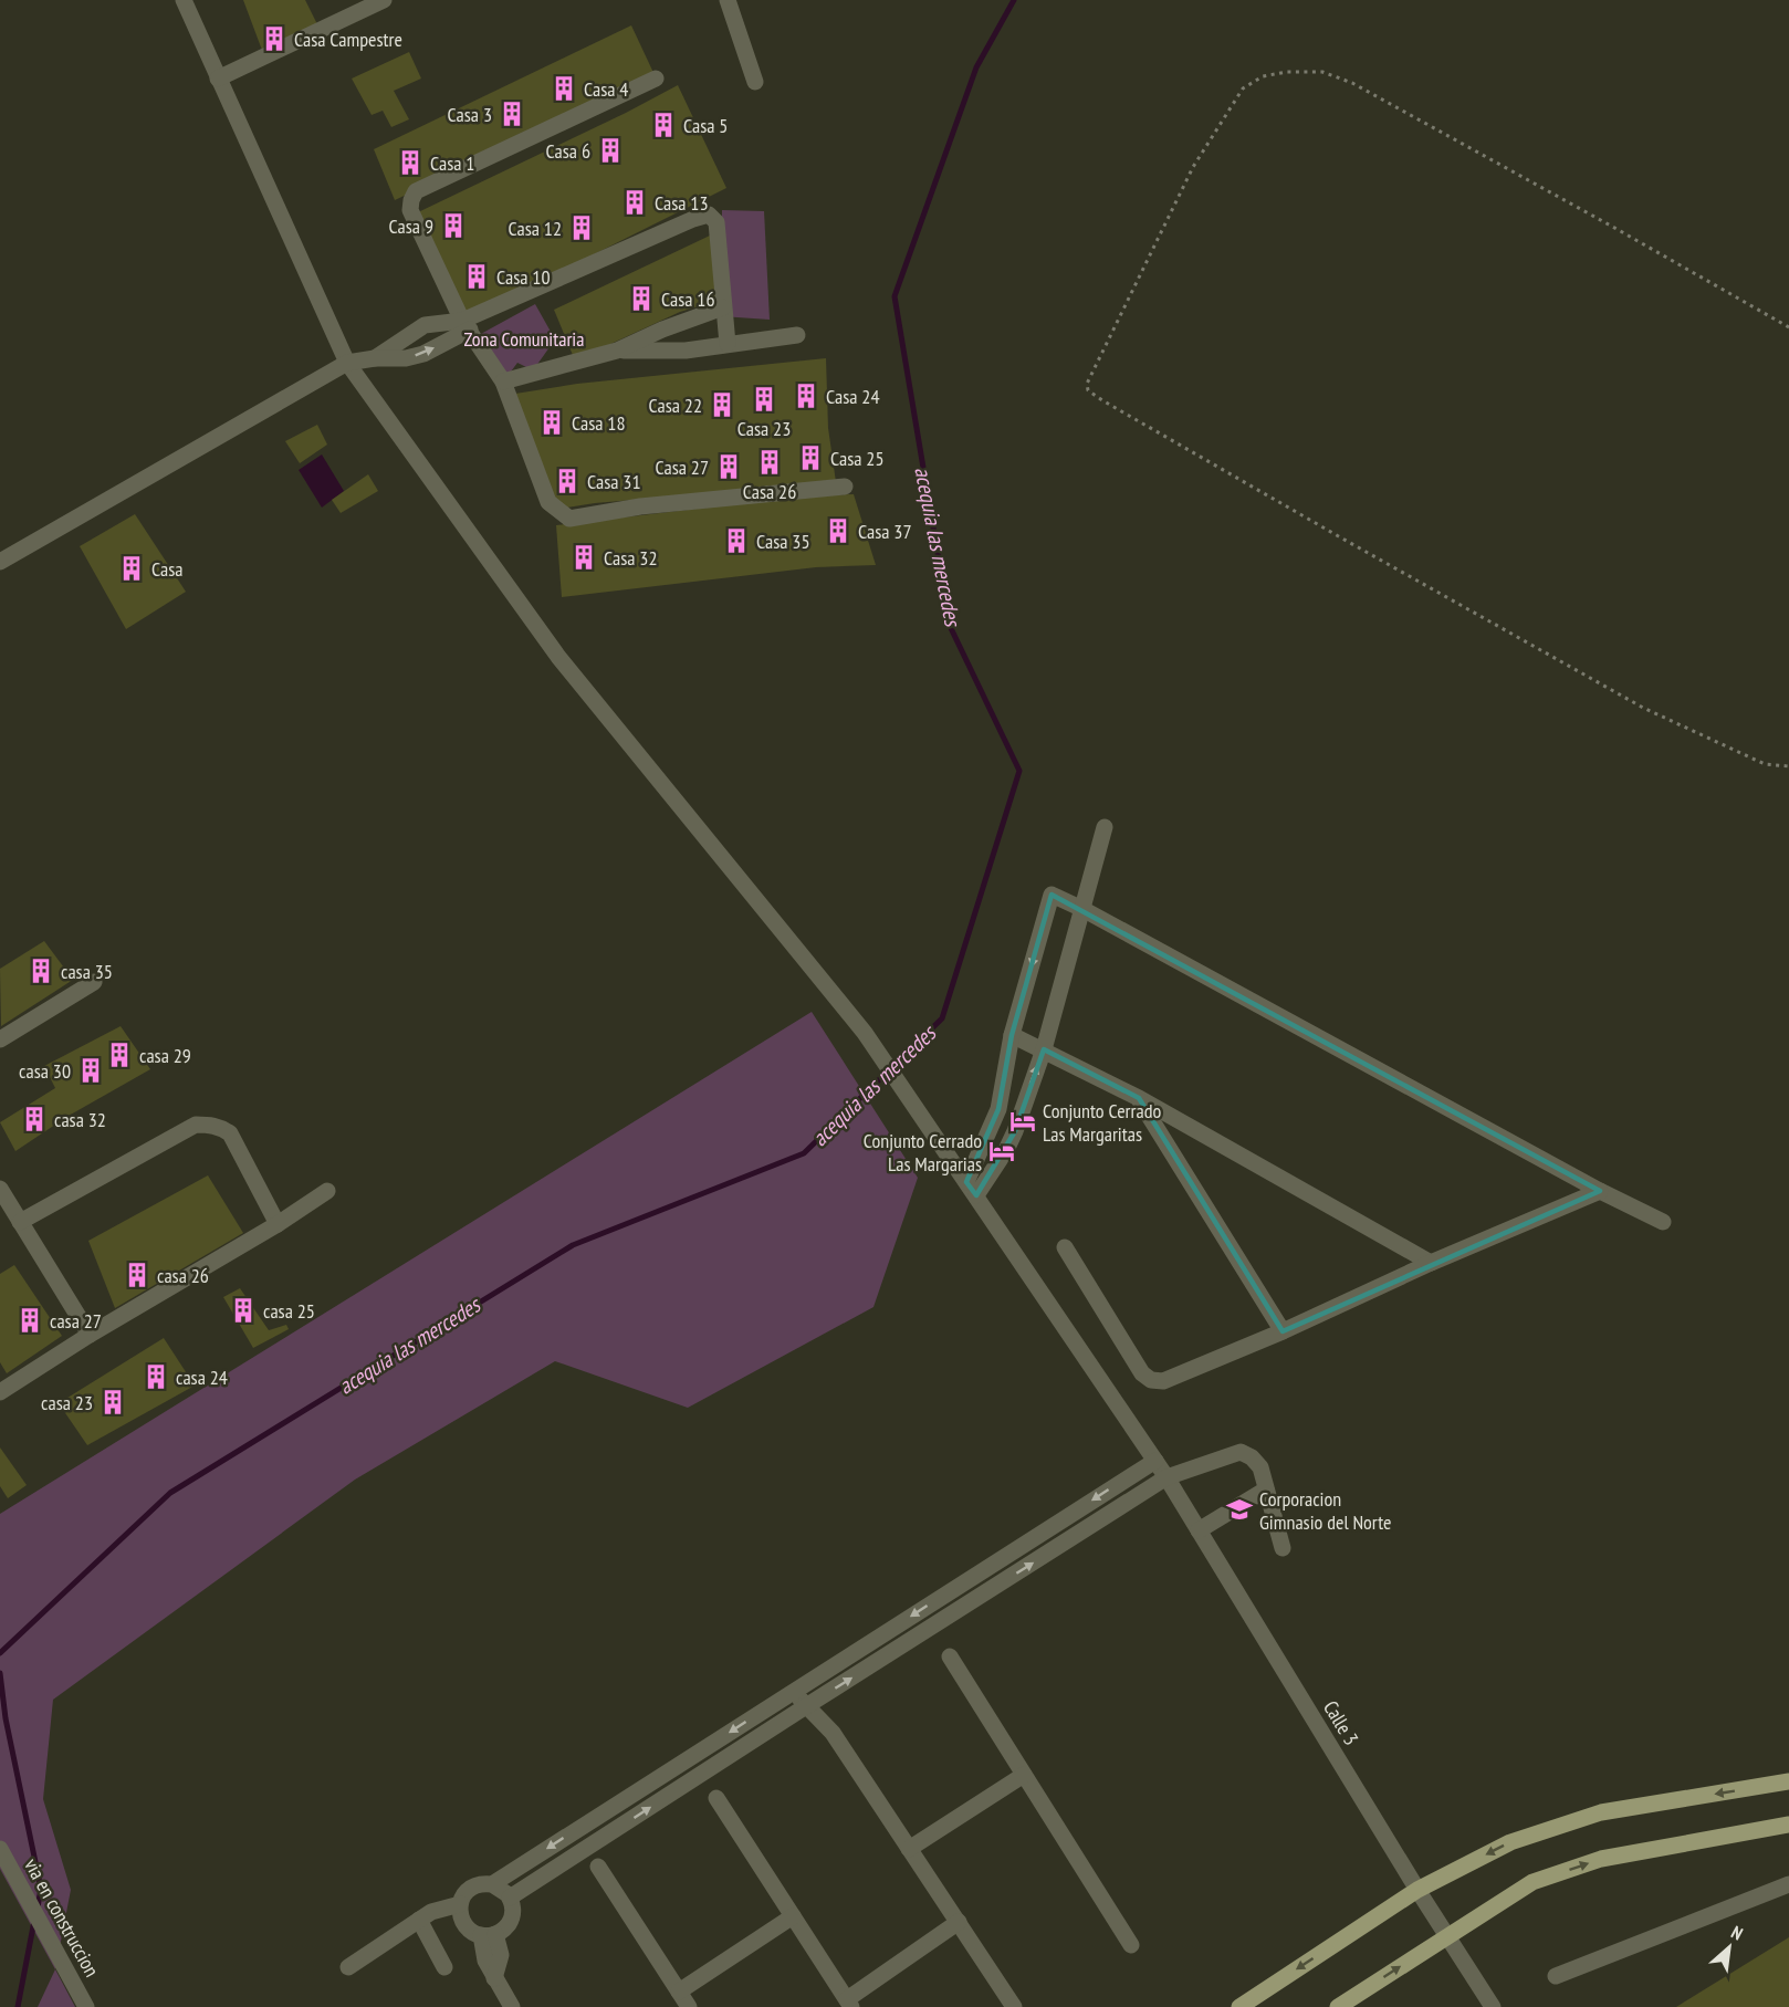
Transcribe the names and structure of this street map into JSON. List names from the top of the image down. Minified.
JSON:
{"streets":{"street":["Calle 3","via en construccion"]},"water":["acequia las mercedes"],"parks":["Zona Comunitaria"],"places":{"building":["Casa Campestre","Casa 4","Casa 3","Casa 5","Casa 6","Casa 1","Casa 13","Casa 9","Casa 12","Casa 10","Casa 16","Casa 24","Casa 23","Casa 22","Casa 18","Casa 25","Casa 26","Casa 27","Casa 31","Casa 37","Casa 35","Casa 32","Casa","casa 35","casa 29","casa 30","casa 32","casa 26","casa 25","casa 27","casa 24","casa 23"],"hotel":["Conjunto Cerrado Las Margaritas","Conjunto Cerrado Las Margarias"],"school or university":["Corporacion Gimnasio del Norte"]},"north":"top right"}
